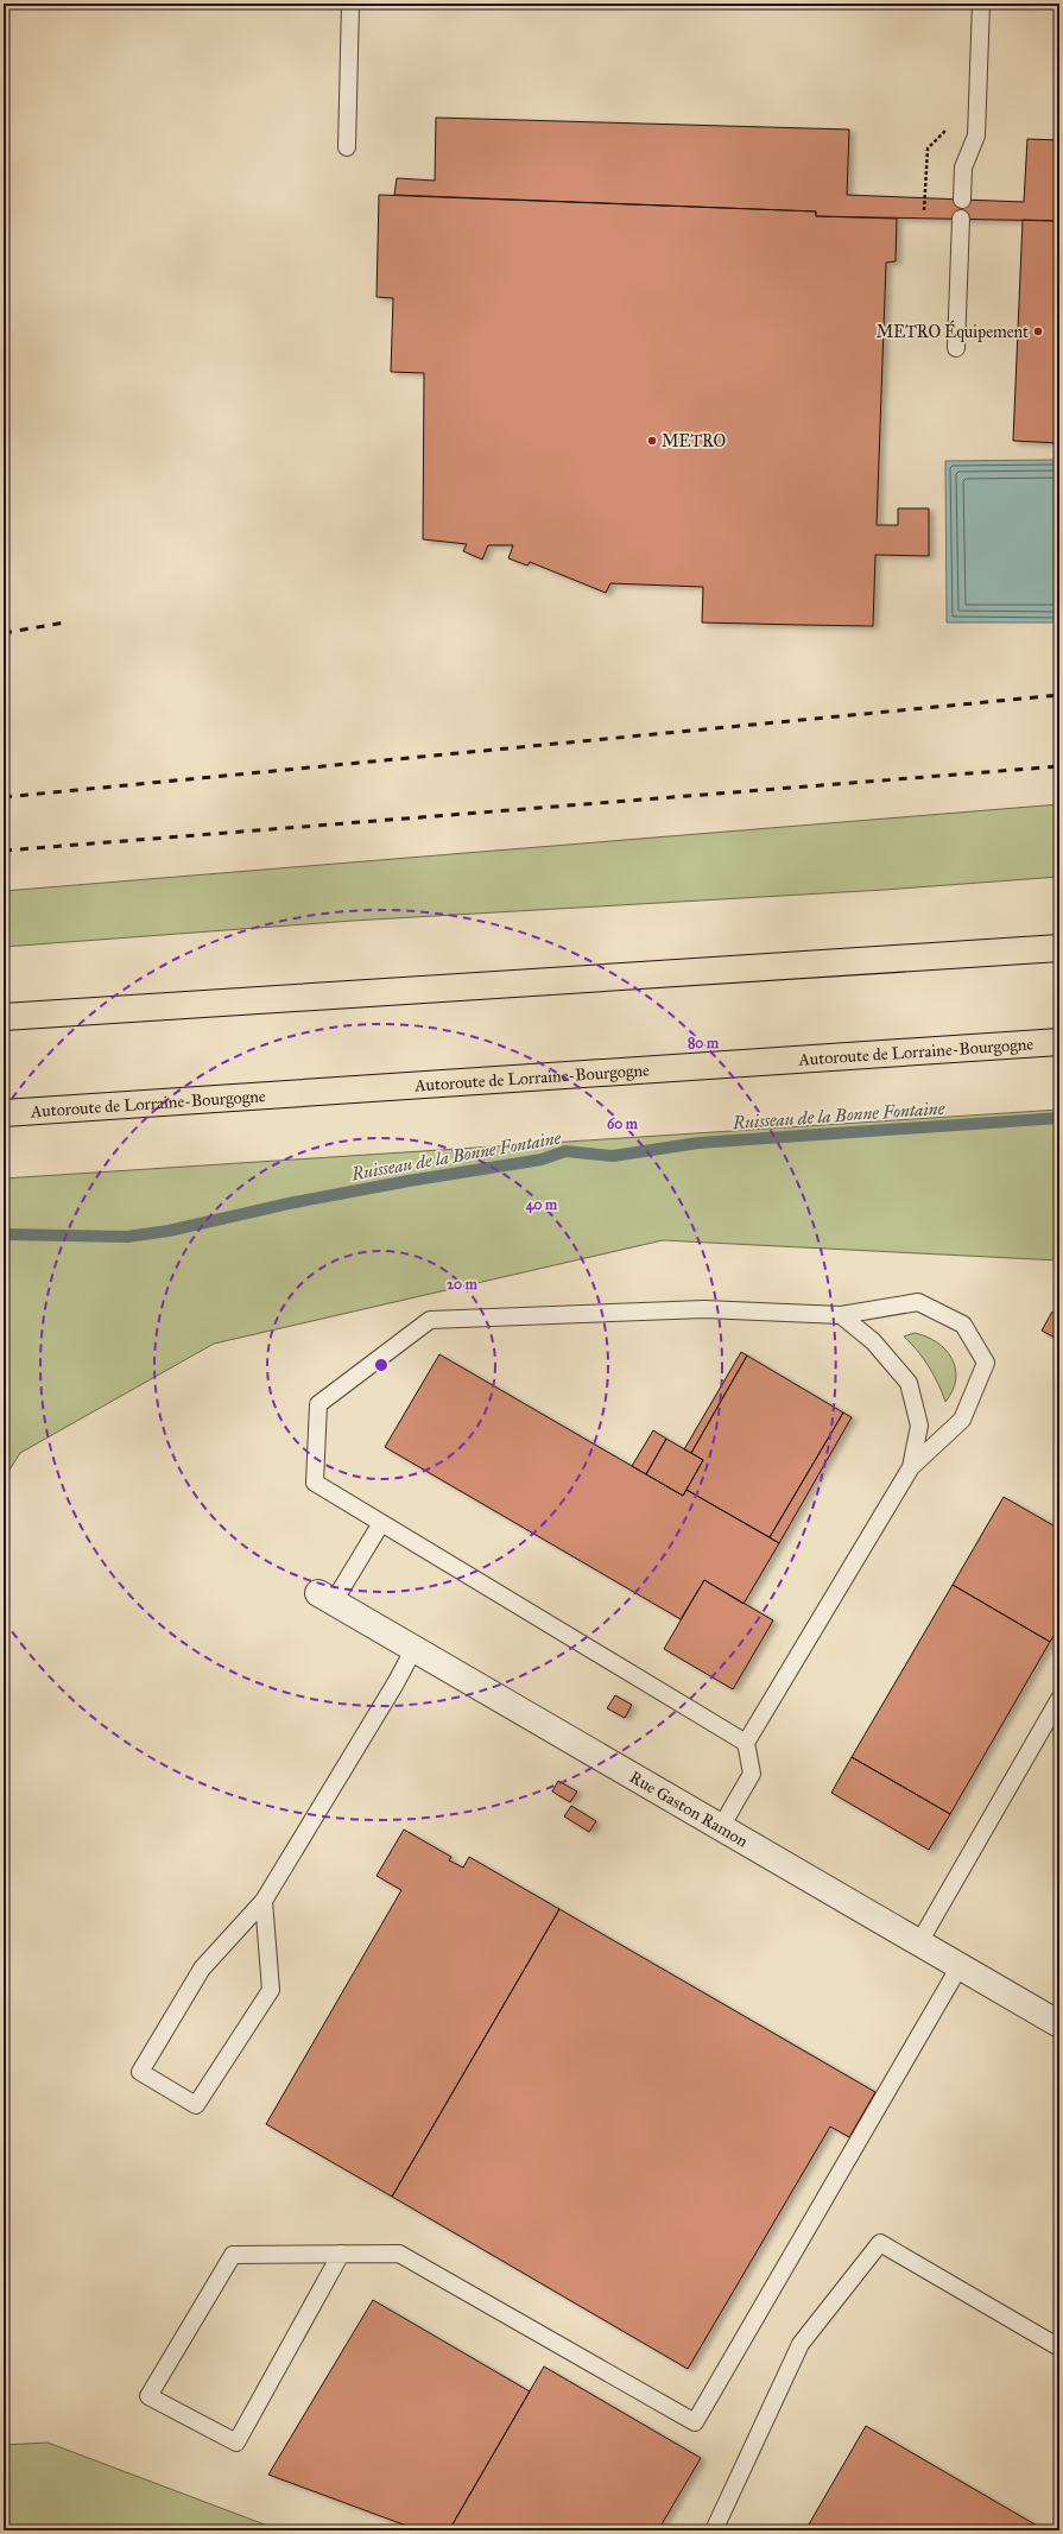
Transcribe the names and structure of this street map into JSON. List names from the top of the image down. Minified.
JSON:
{"streets":{"highway":["Autoroute de Lorraine-Bourgogne"],"street":["Rue Gaston Ramon"]},"water":["Ruisseau de la Bonne Fontaine"],"places":["METRO Équipement","METRO"],"rings":["80 m","60 m","40 m","20 m"]}
